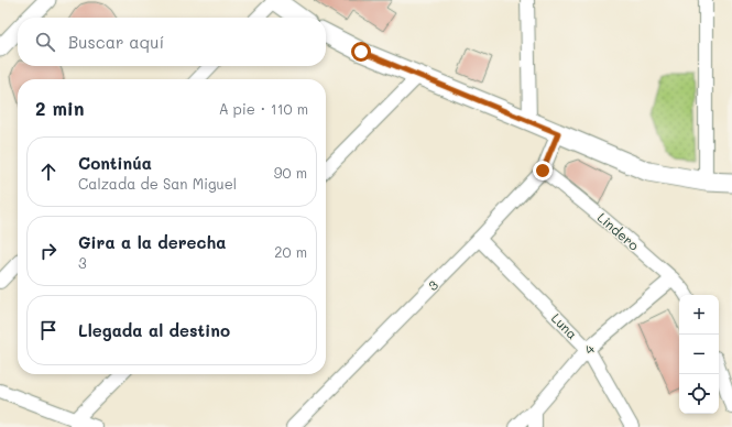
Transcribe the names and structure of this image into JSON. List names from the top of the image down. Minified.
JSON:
{"streets":{"street":["Lindero","3","Luna","4"]},"crossings":[["Lindero","3"],["Lindero","4"],["3","Luna"],["Luna","4"]],"page":{"search":"Buscar aquí","heading":["2 min","A pie · 110 m"],"list":[["Continúa","Calzada de San Miguel","90 m"],["Gira a la derecha","3","20 m"],"Llegada al destino"],"map_buttons":["+","−"]}}
